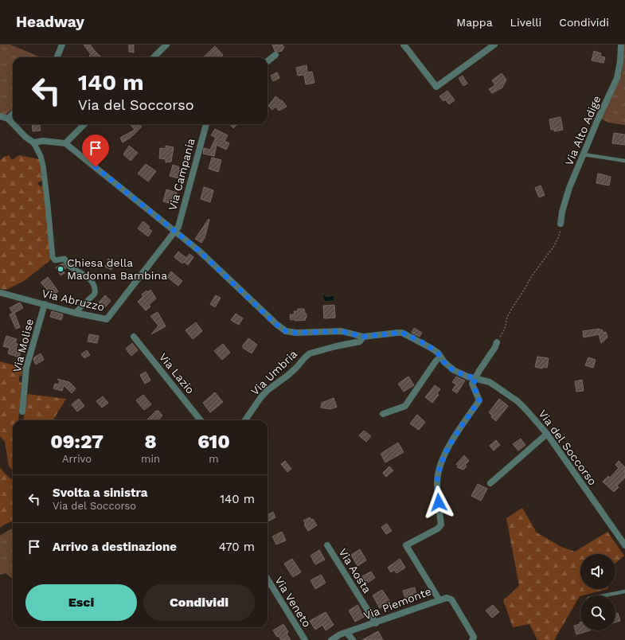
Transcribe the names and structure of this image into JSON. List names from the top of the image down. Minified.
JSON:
{"streets":{"street":["Via Alto Adige","Via Campania","Via Abruzzo","Via Molise","Via Umbria","Via Lazio","Via del Soccorso","Via Aosta","Via Veneto","Via Piemonte"]},"crossings":[["Via Campania","Via Abruzzo"],["Via Campania","Via del Soccorso"],["Via Abruzzo","Via Molise"],["Via Abruzzo","Via del Soccorso"],["Via Umbria","Via del Soccorso"],["Via del Soccorso","Via Piemonte"],["Via Aosta","Via Piemonte"]],"places":["Chiesa della Madonna Bambina"],"page":{"header":"Headway","nav":["Mappa","Livelli","Condividi"],"turn":["140 m","Via del Soccorso"],"eta":["09:27","Arrivo","8","min","610","m"],"list":[{"name":"Svolta a sinistra","note":"Via del Soccorso","value":"140 m"},{"name":"Arrivo a destinazione","value":"470 m"}],"buttons":["Esci","Condividi"]}}
